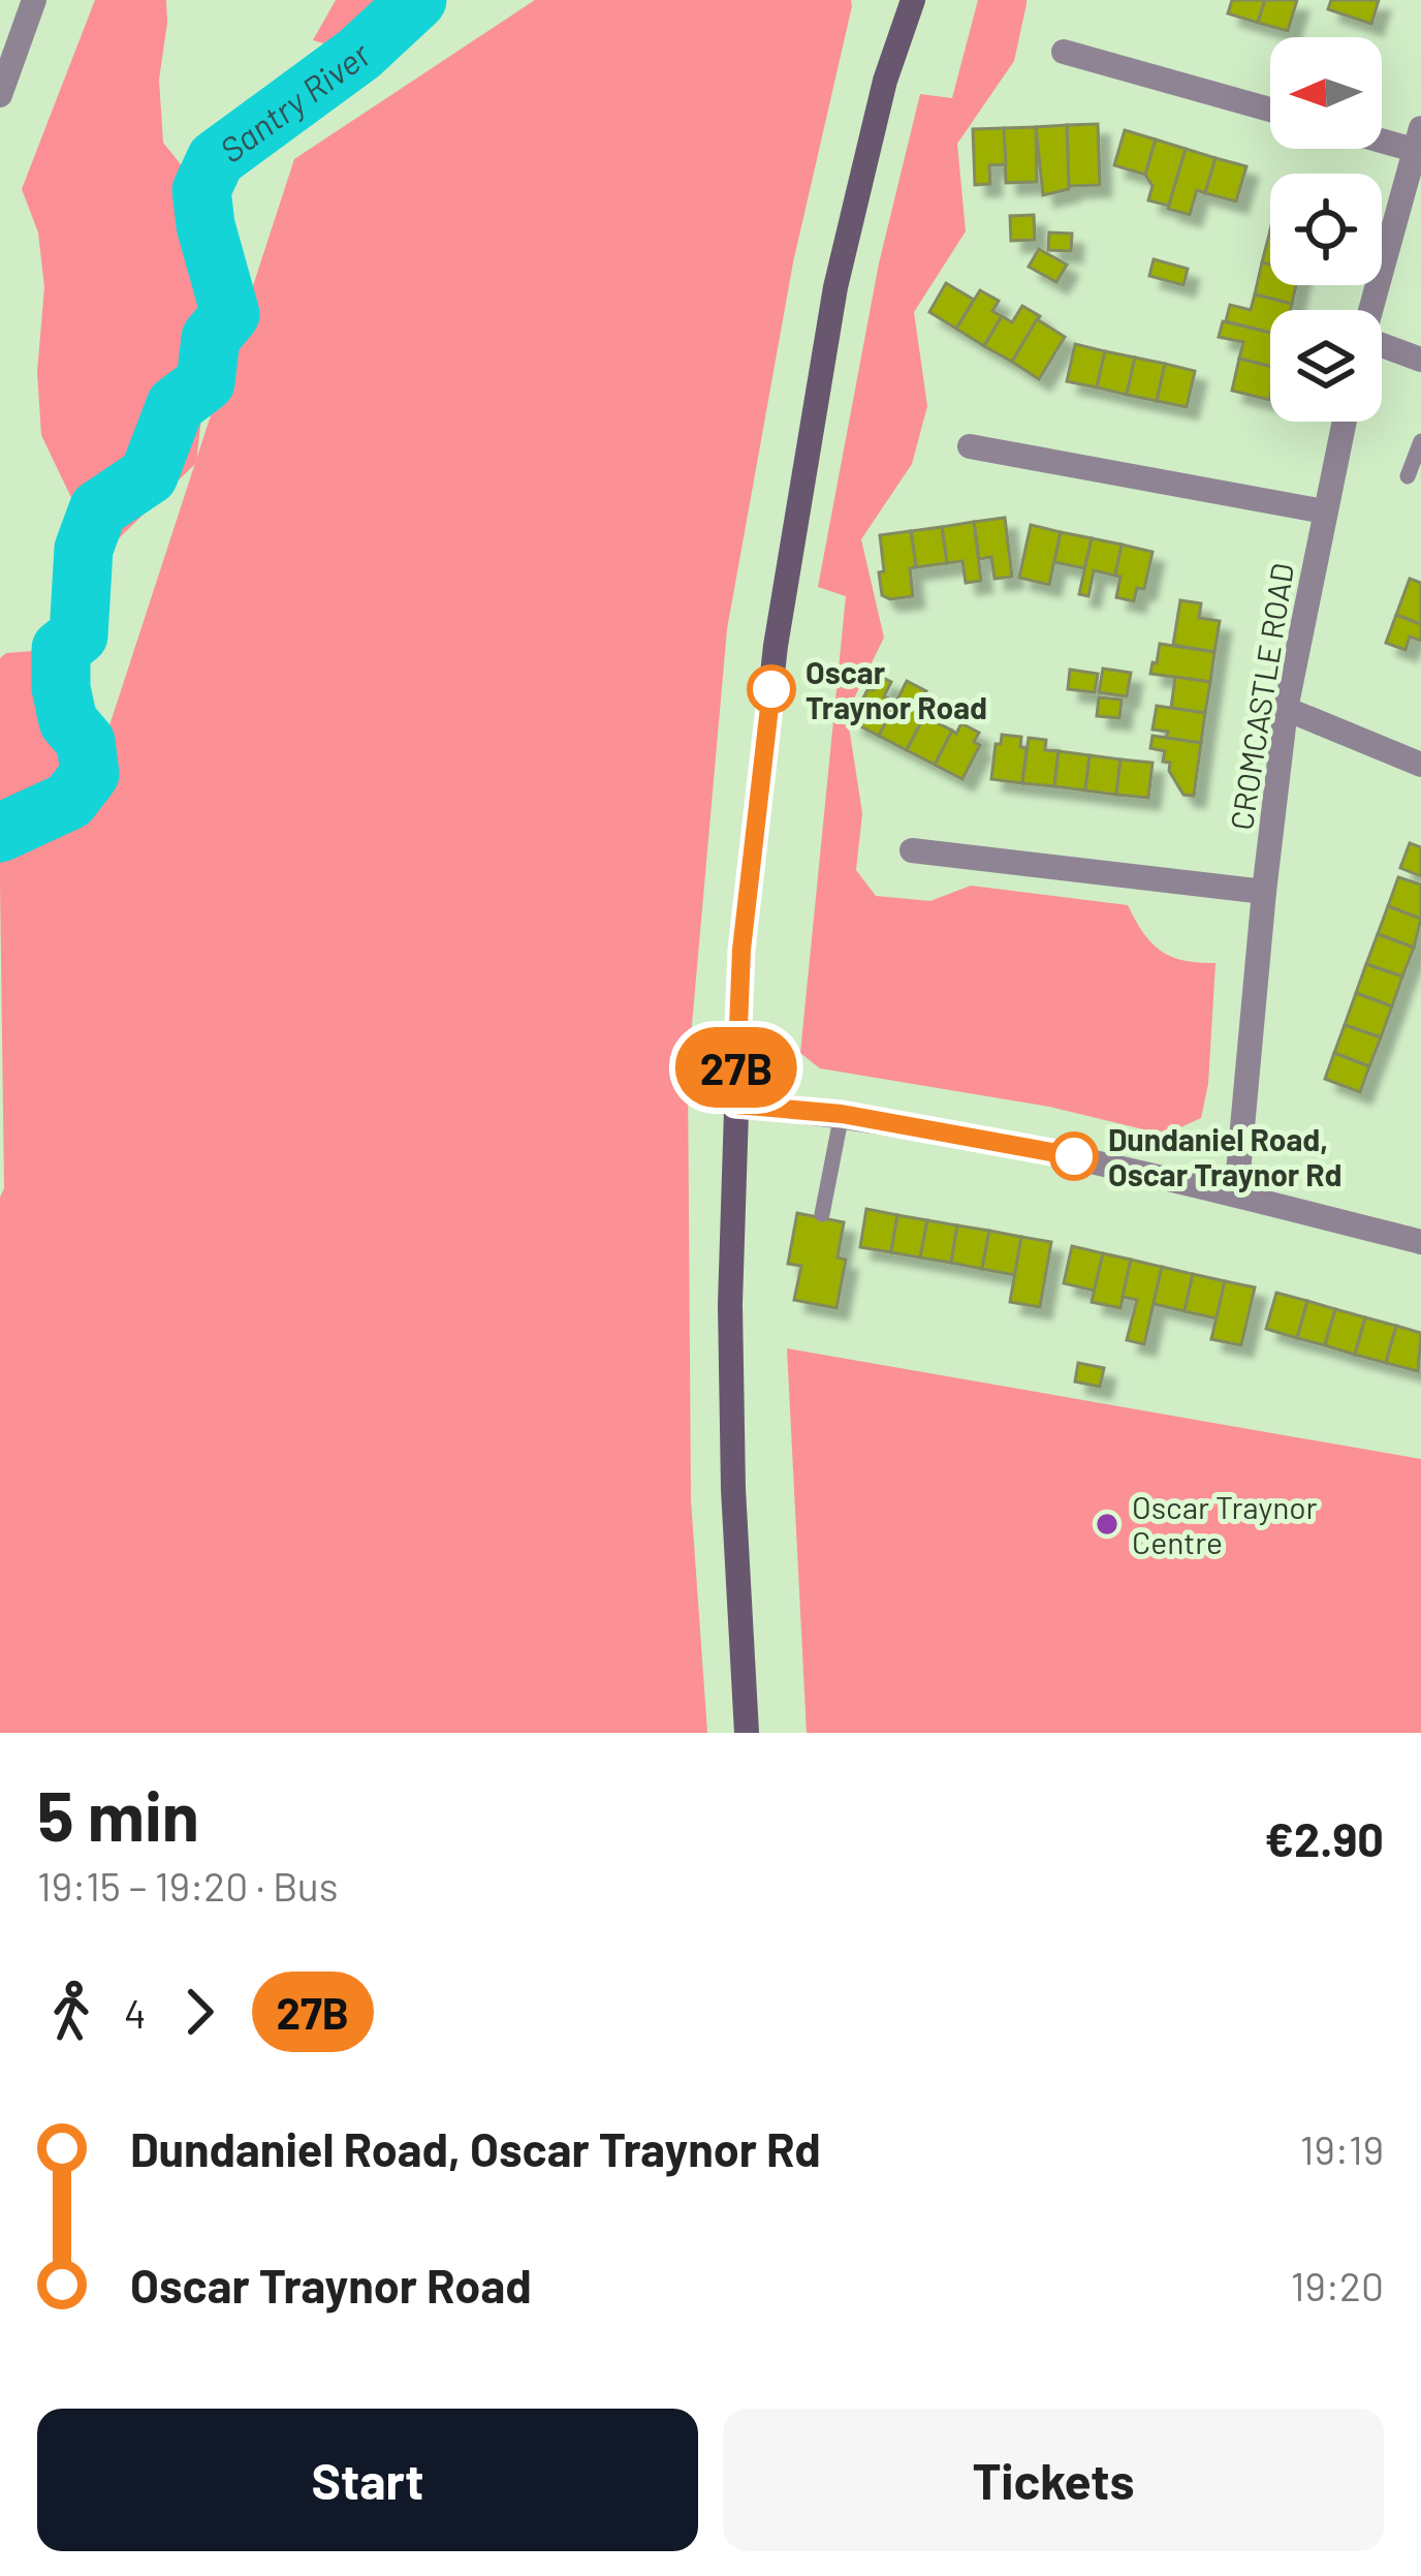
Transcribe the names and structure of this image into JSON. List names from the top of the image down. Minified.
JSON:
{"streets":{"street":["CROMCASTLE ROAD"]},"water":["Santry River"],"places":["Oscar Traynor Road","Dundaniel Road, Oscar Traynor Rd","Oscar Traynor Centre"],"lines":["bus line 27B"],"north":"left","page":{"on_map":"27B","heading":["5 min","19:15 – 19:20 · Bus","€2.90"],"legs":["4","27B"],"list":[{"name":"Dundaniel Road, Oscar Traynor Rd","value":"19:19"},{"name":"Oscar Traynor Road","value":"19:20"}],"buttons":["Start","Tickets"]}}
